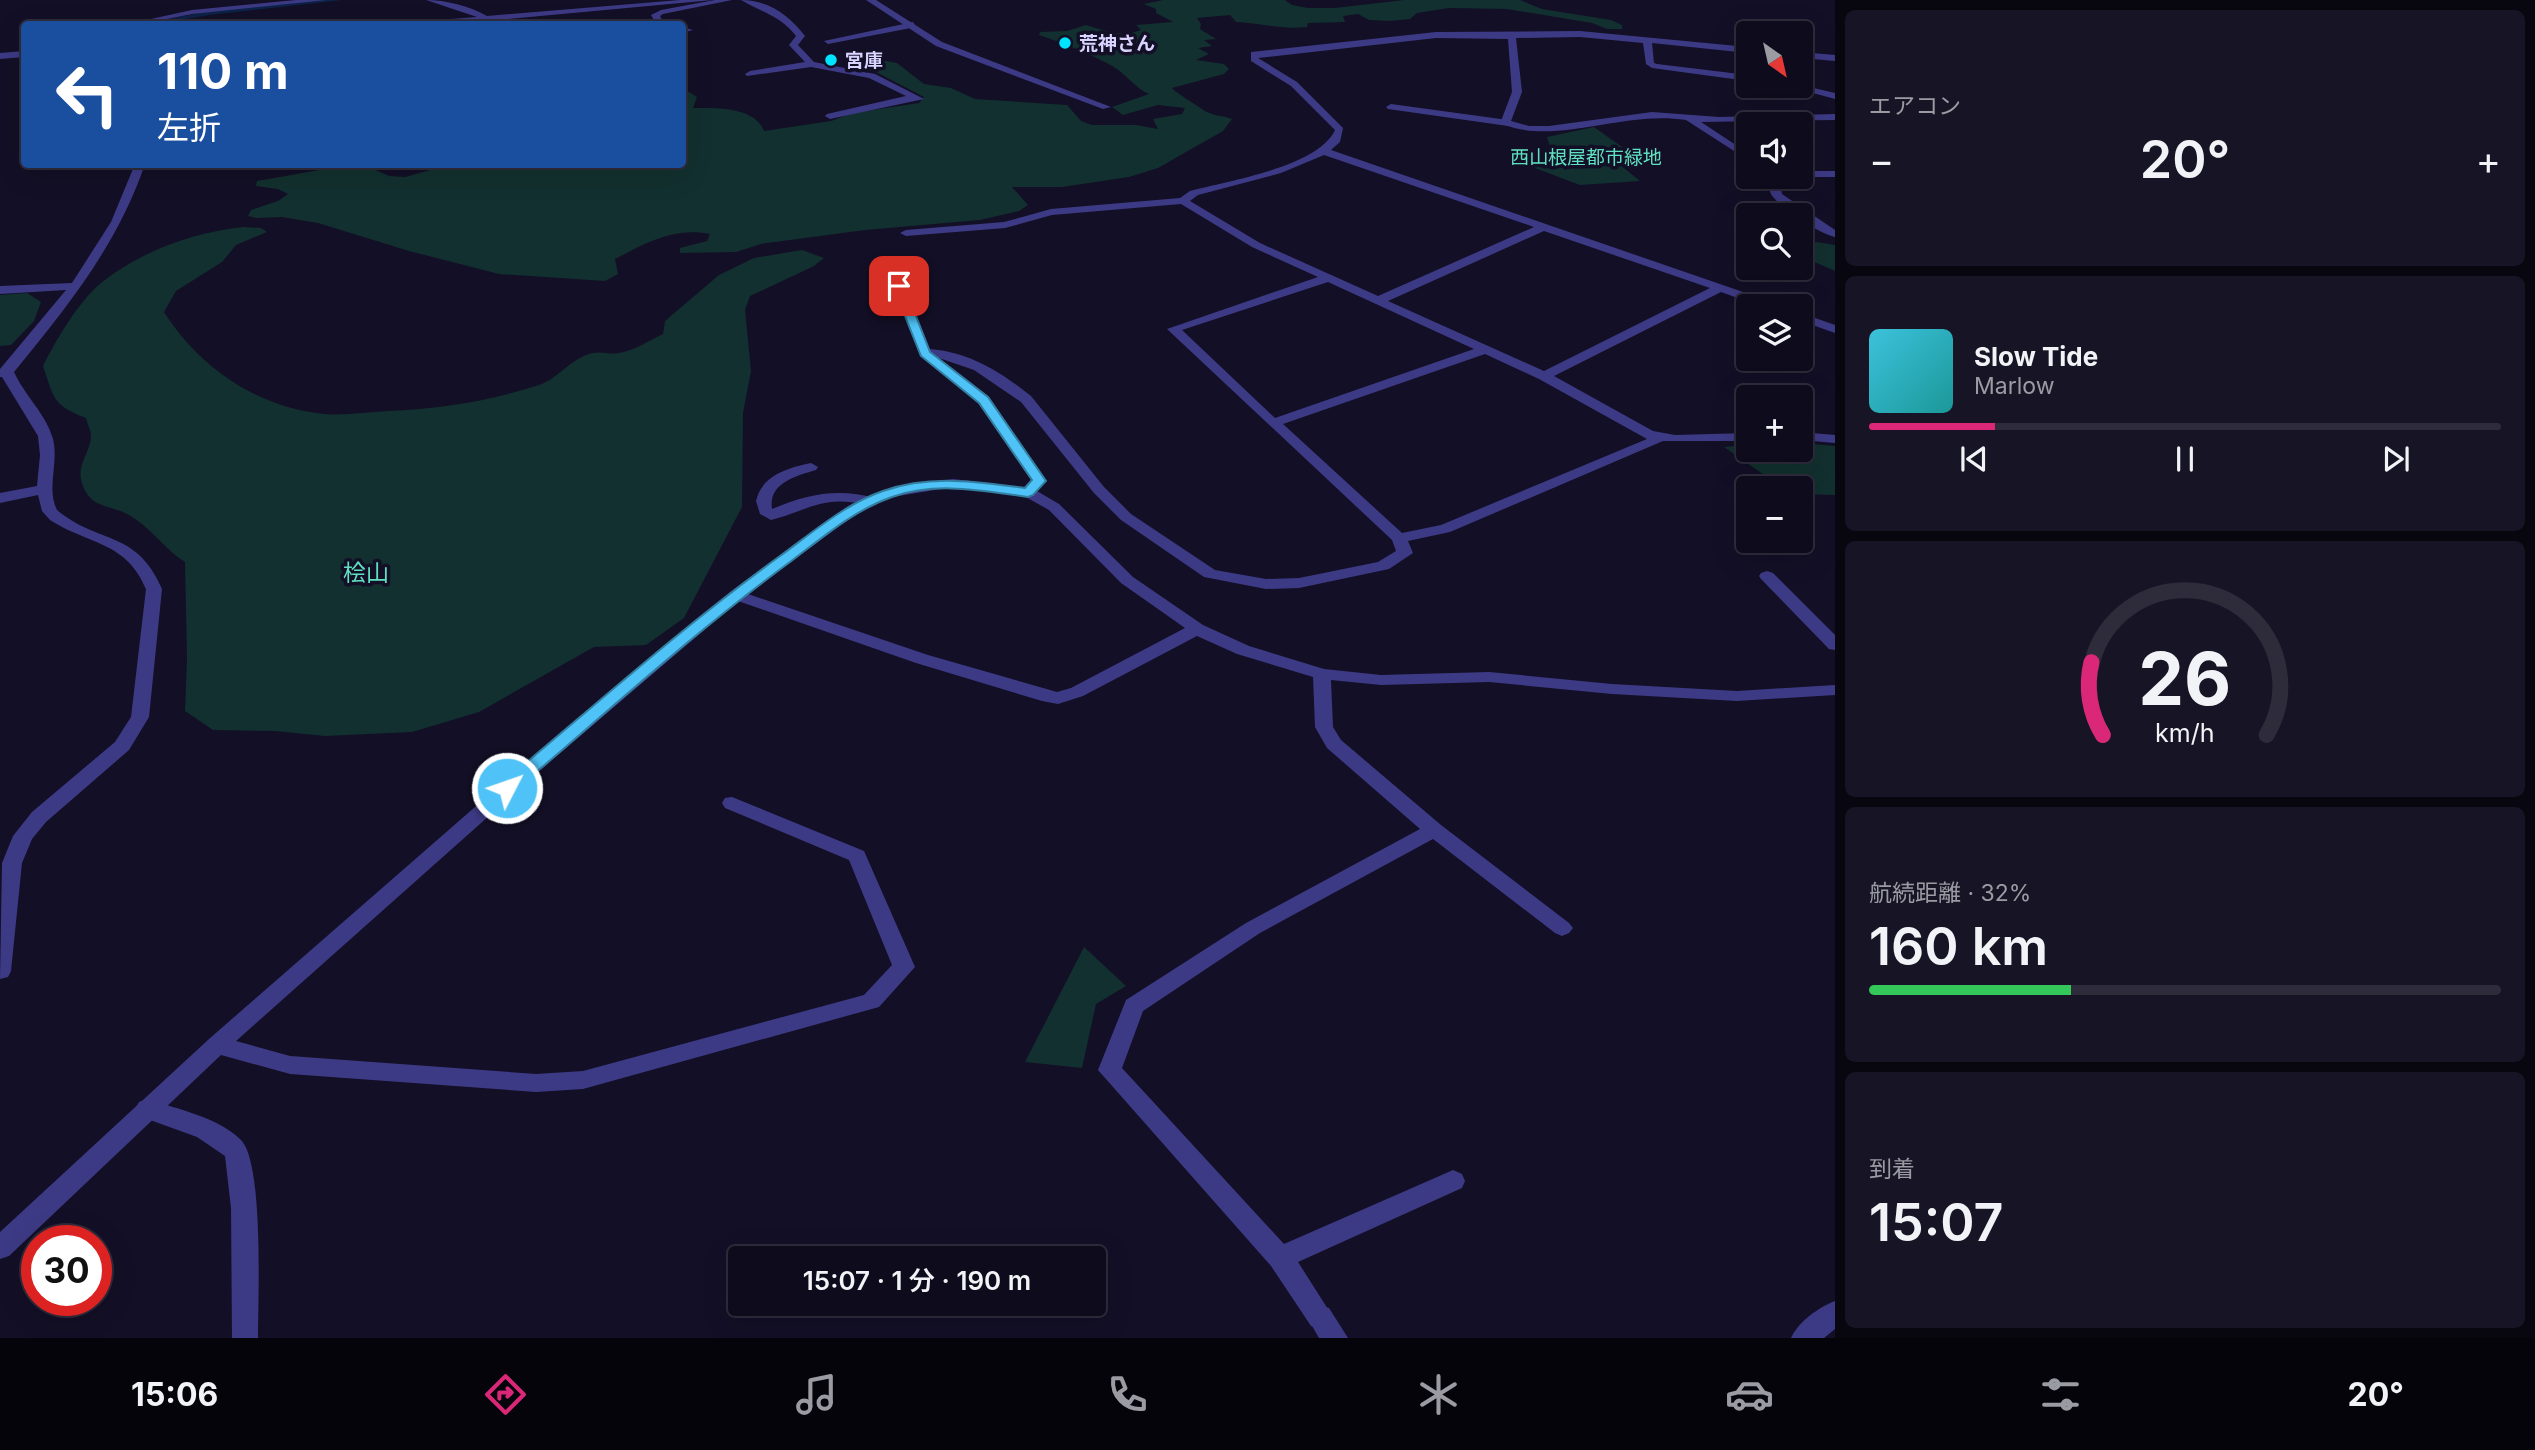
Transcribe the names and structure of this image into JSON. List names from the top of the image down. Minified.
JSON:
{"parks":["西山根屋都市緑地","桧山"],"places":["荒神さん","宮庫"],"north":"bottom right","page":{"tile":["エアコン",["航続距離 · 32%","160 km"],["到着","15:07"]],"map_buttons":["+","−"],"turn":["110 m","左折"],"heat":["−","20°","+"],"song":["Slow Tide","Marlow"],"limit":"30","trip":"15:07 · 1 分 · 190 m","tabs":["15:06","20°"],"gauge":["26","km/h"]}}
